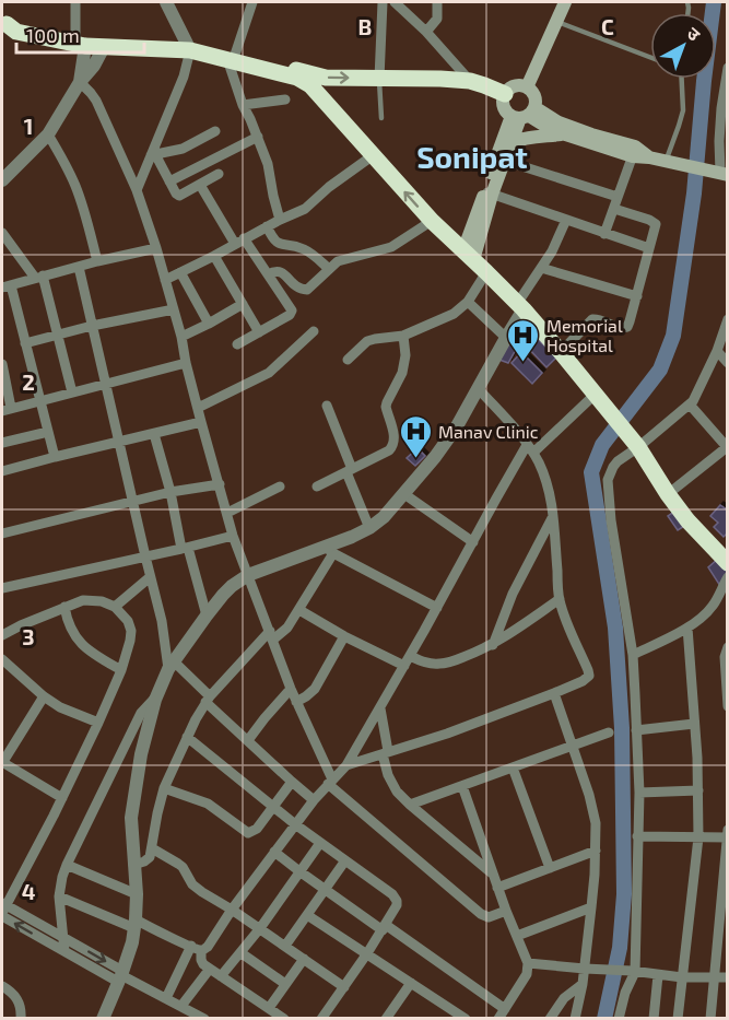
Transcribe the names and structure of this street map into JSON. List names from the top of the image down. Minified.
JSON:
{"districts":["Sonipat"],"places":{"hospital":["Memorial Hospital","Manav Clinic"]},"scale_bar":"100 m","north":"top right","grid":{"columns":["B","C"],"rows":["1","2","3","4"]}}
